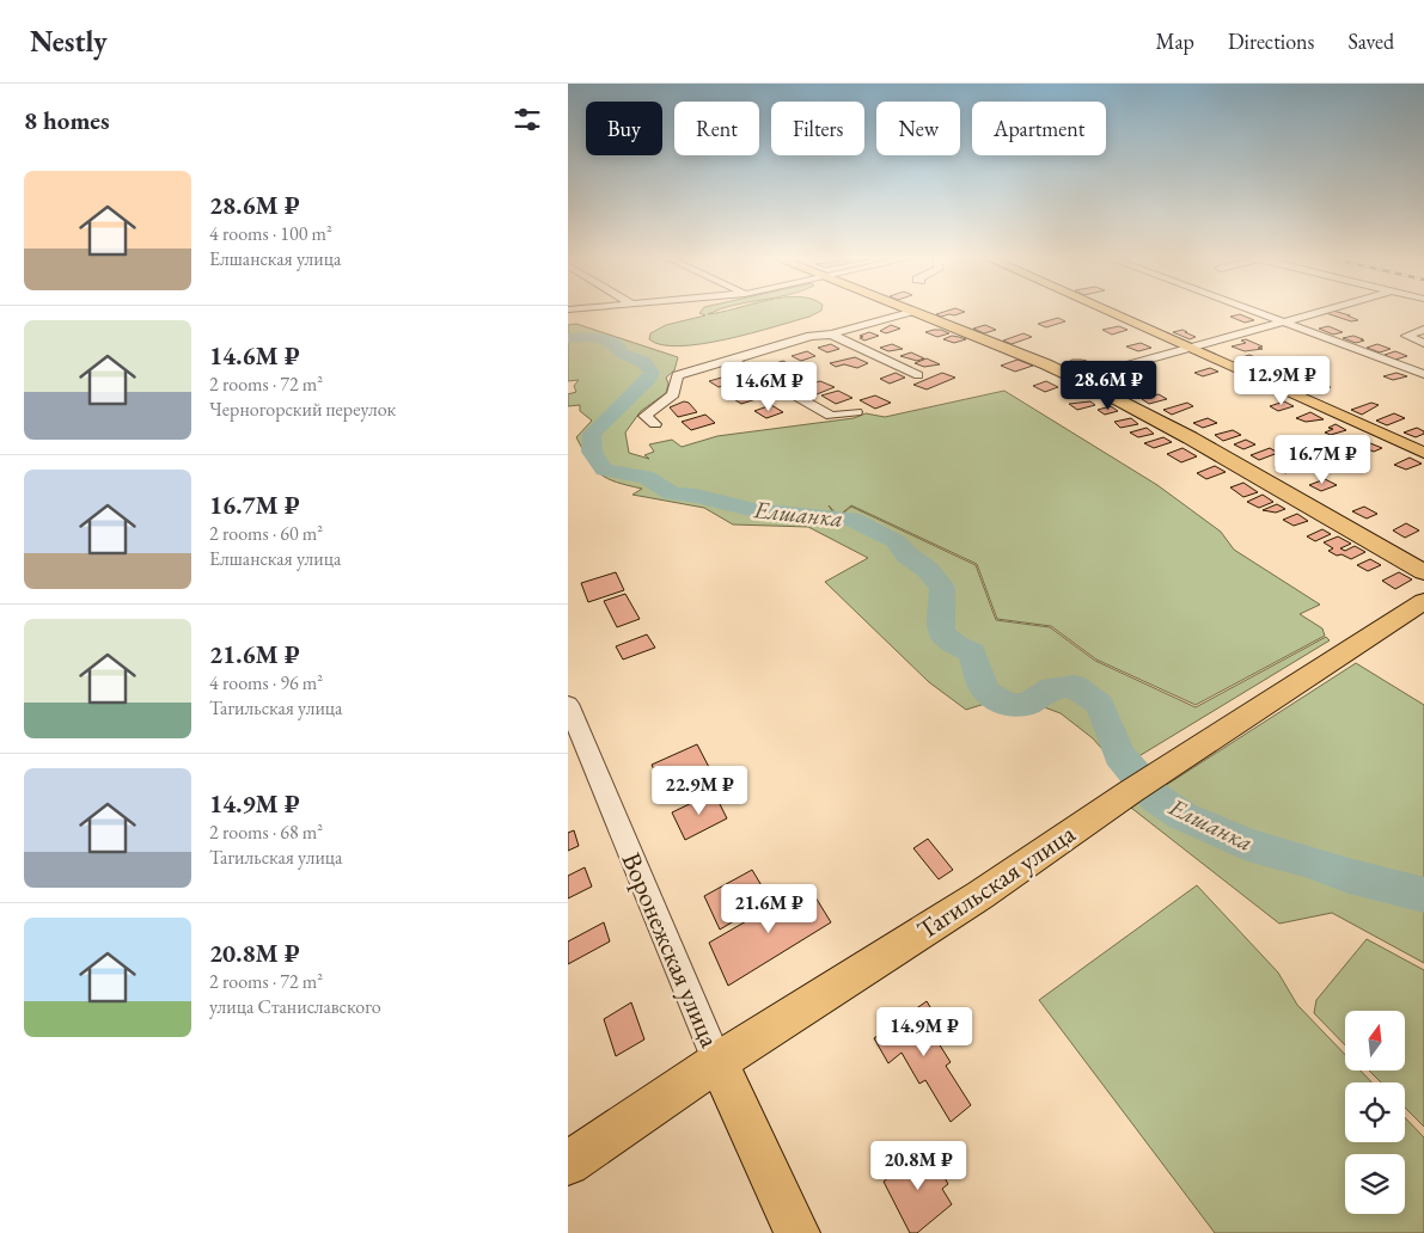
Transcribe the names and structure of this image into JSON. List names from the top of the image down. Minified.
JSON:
{"streets":{"main road":["Тагильская улица"],"street":["Воронежская улица"]},"crossings":[["Тагильская улица","Воронежская улица"]],"water":["Елшанка"],"north":"top","page":{"header":"Nestly","nav":["Map","Directions","Saved"],"heading":"8 homes","chip":["Buy","Rent","Filters","New","Apartment"],"list":[{"name":"28.6M ₽","note":"4 rooms · 100 m² · Елшанская улица"},{"name":"14.6M ₽","note":"2 rooms · 72 m² · Черногорский переулок"},{"name":"16.7M ₽","note":"2 rooms · 60 m² · Елшанская улица"},{"name":"21.6M ₽","note":"4 rooms · 96 m² · Тагильская улица"},{"name":"14.9M ₽","note":"2 rooms · 68 m² · Тагильская улица"},{"name":"20.8M ₽","note":"2 rooms · 72 m² · улица Станиславского"}],"price":["12.9M ₽","28.6M ₽","14.6M ₽","16.7M ₽","22.9M ₽","21.6M ₽","14.9M ₽","20.8M ₽"]}}
